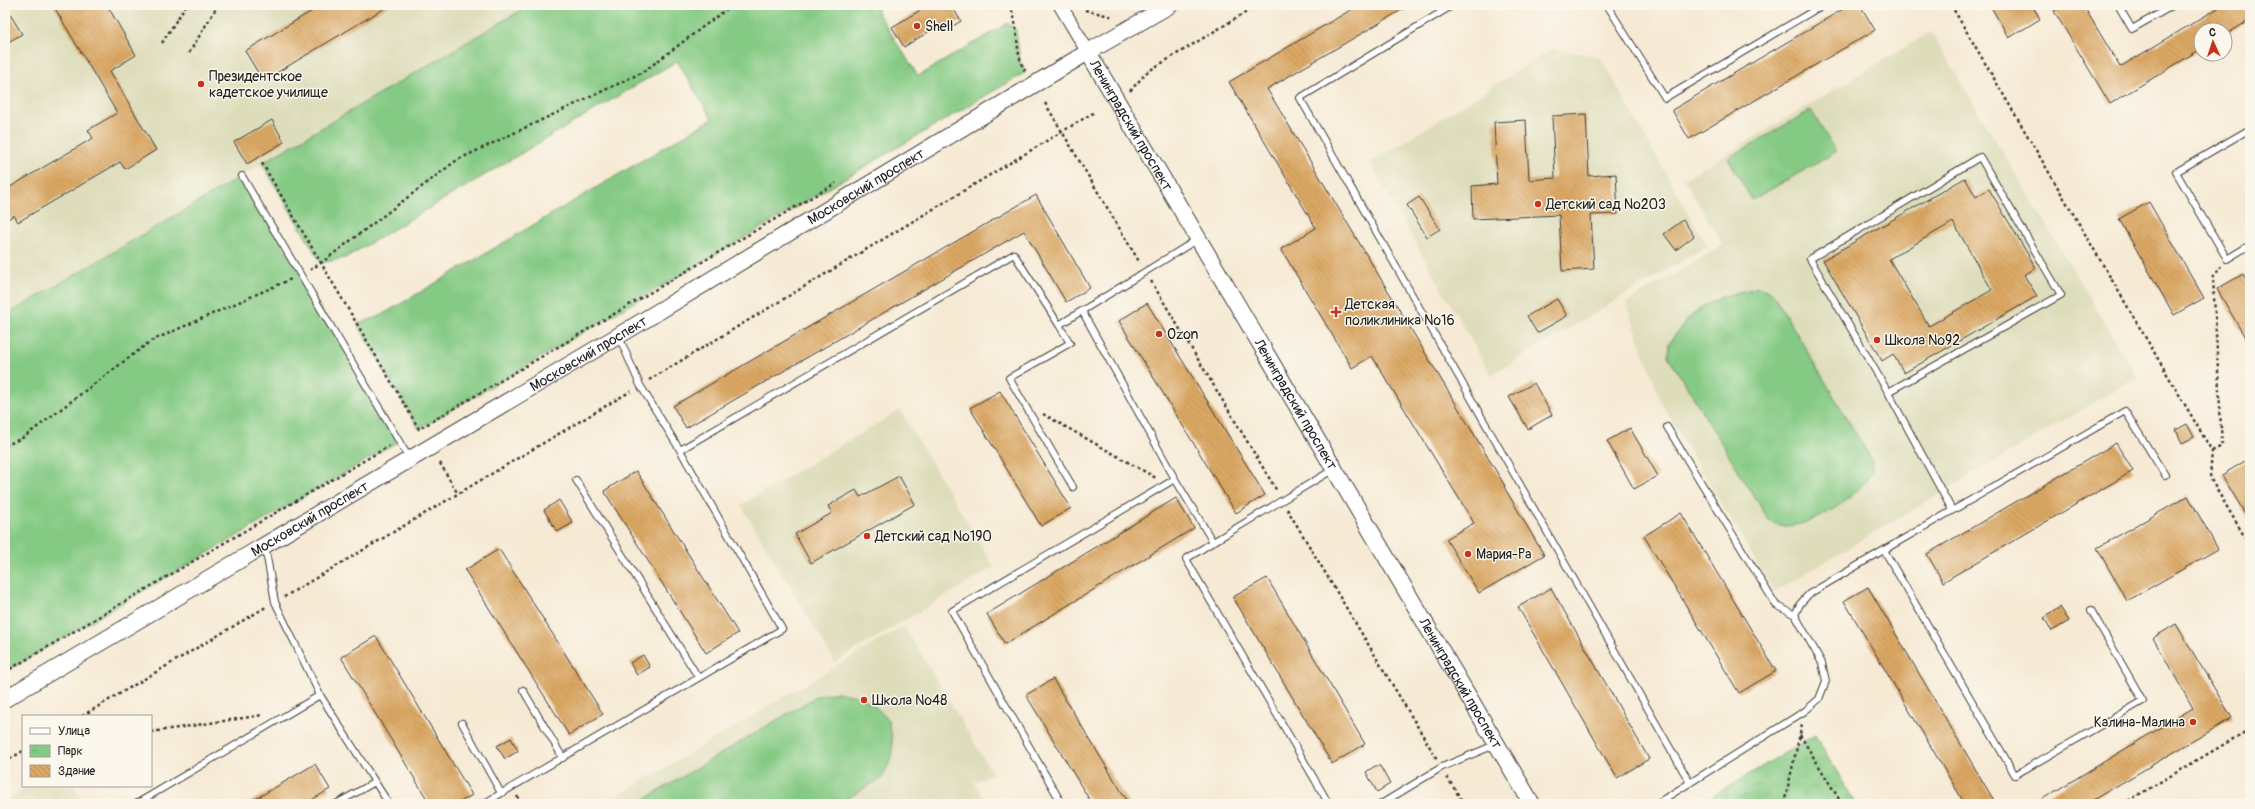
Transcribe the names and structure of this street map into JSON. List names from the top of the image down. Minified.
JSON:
{"streets":{"street":["Ленинградский проспект","Московский проспект"]},"crossings":[["Ленинградский проспект","Московский проспект"]],"places":{"other":["Shell","Президентское кадетское училище","Детский сад №203","Ozon","Школа №92","Детский сад №190","Мария-Ра","Школа №48","Калина-Малина"],"health":["Детская поликлиника №16"]},"legend":["Улица","Парк","Здание"],"north":"top"}
